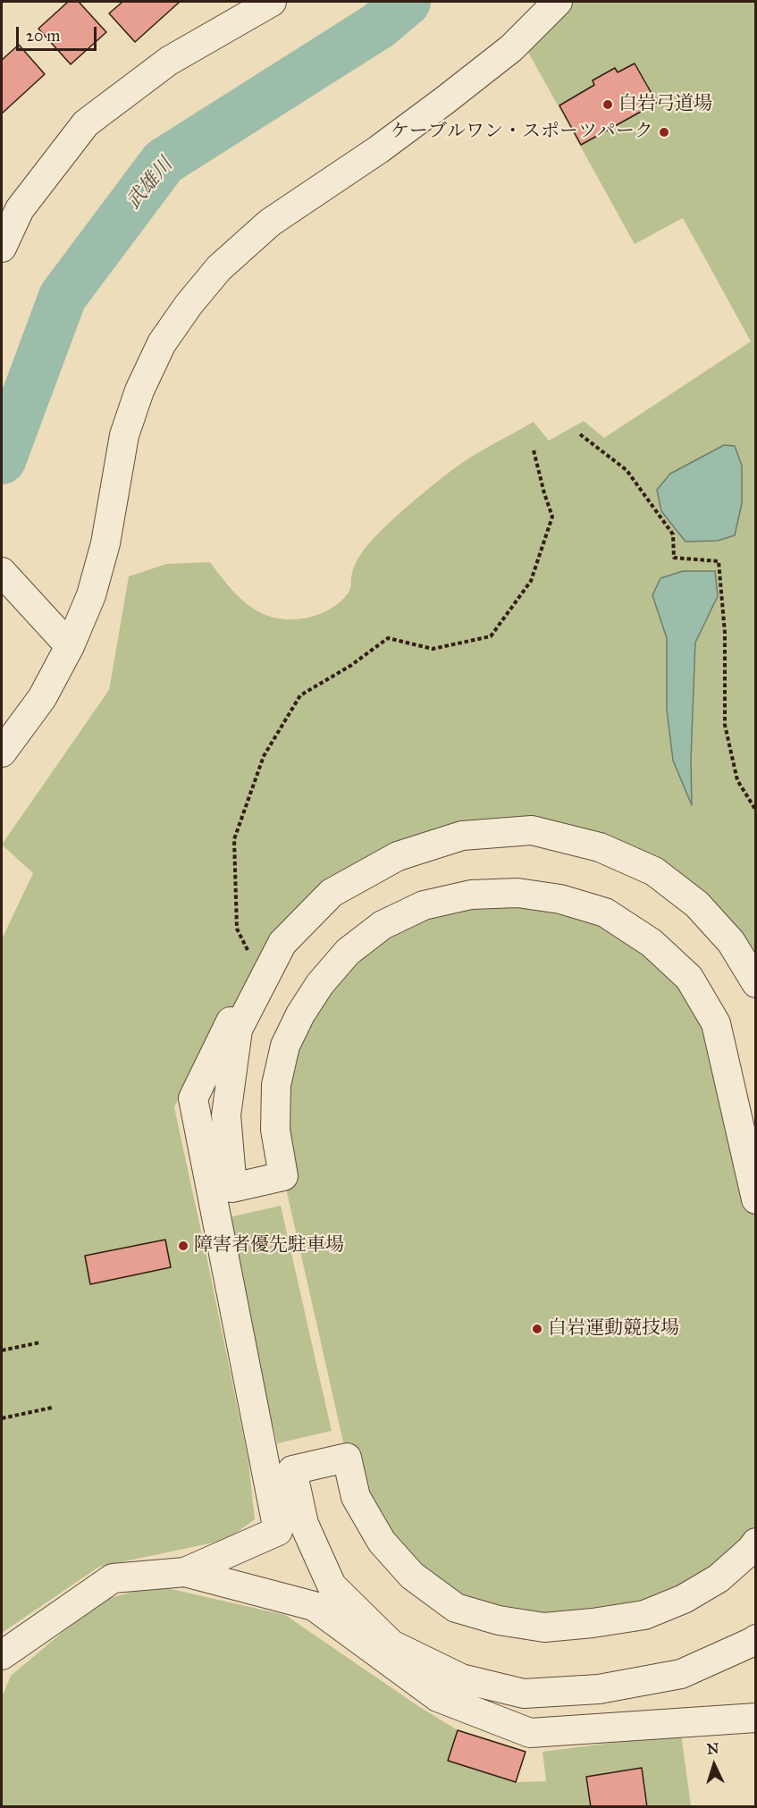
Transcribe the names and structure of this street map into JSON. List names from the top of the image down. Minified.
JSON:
{"water":["武雄川"],"places":["白岩弓道場","ケーブルワン・スポーツパーク","障害者優先駐車場","白岩運動競技場"],"scale_bar":"20 m","north":"top"}
